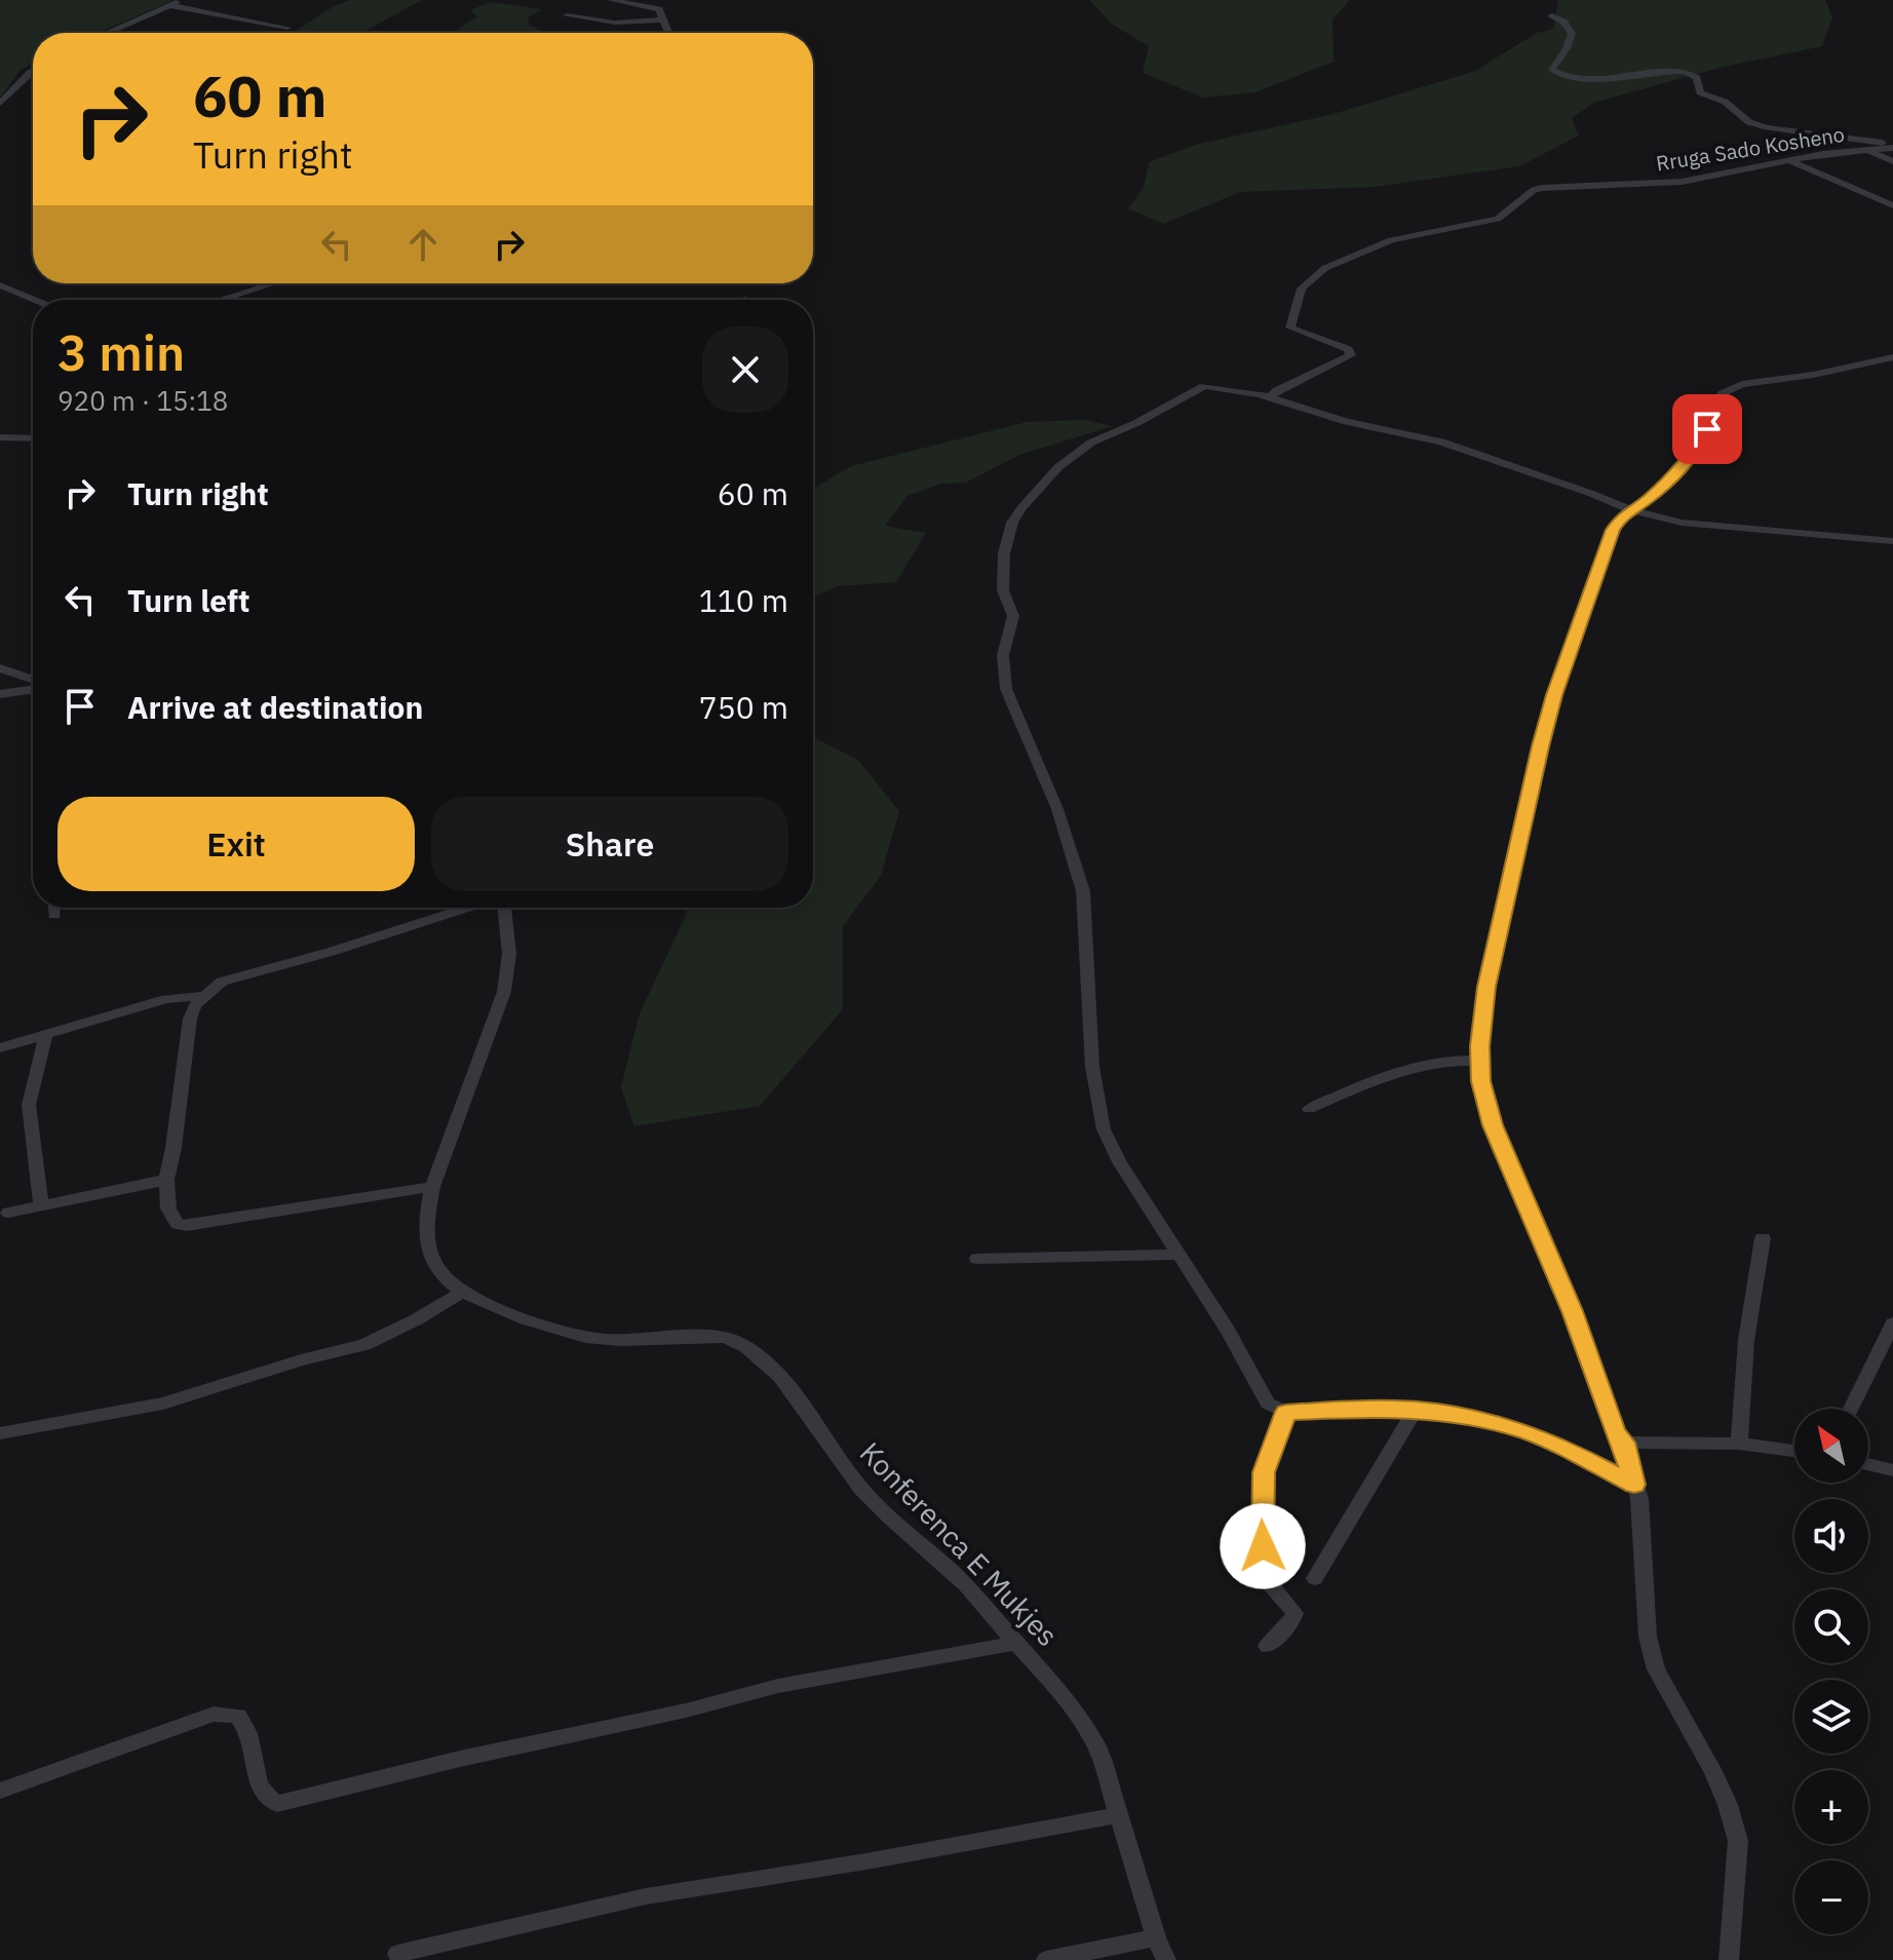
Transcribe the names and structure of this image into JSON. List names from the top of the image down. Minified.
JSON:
{"streets":{"street":["Rruga Sado Kosheno","Konferenca E Mukjes"]},"north":"top left","page":{"turn":["60 m","Turn right"],"heading":["3 min","920 m · 15:18"],"list":[{"name":"Turn right","value":"60 m"},{"name":"Turn left","value":"110 m"},{"name":"Arrive at destination","value":"750 m"}],"buttons":["Exit","Share"],"map_buttons":["+","−"]}}
